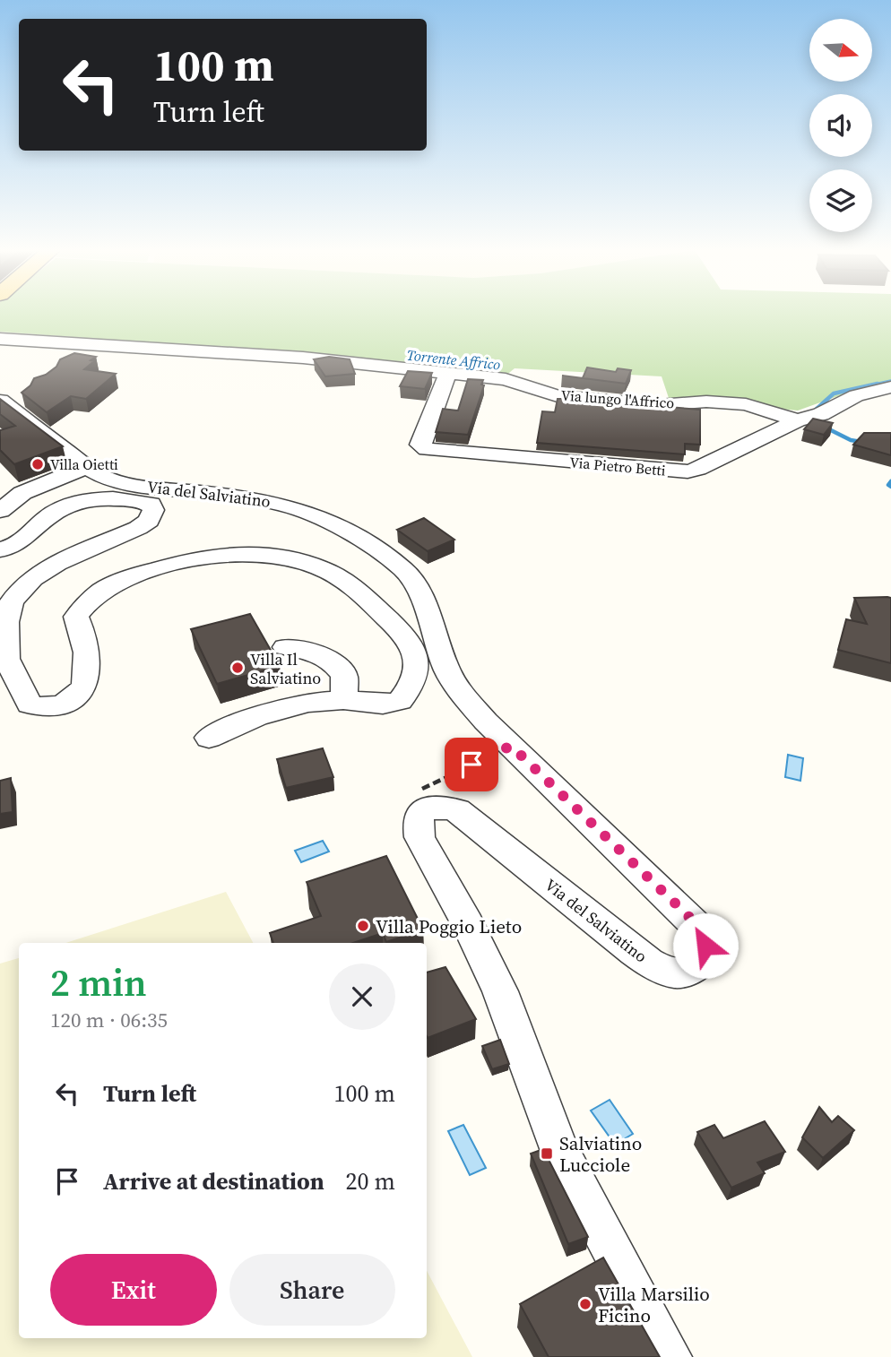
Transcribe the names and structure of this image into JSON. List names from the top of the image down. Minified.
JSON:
{"streets":{"street":["Via lungo l'Affrico","Via Pietro Betti","Via del Salviatino"]},"crossings":[["Via lungo l'Affrico","Via Pietro Betti"]],"water":["Torrente Affrico"],"places":{"other":["Villa Oietti","Villa Il Salviatino","Villa Poggio Lieto","Villa Marsilio Ficino"],"transit":["Salviatino Lucciole"]},"north":"right","page":{"turn":["100 m","Turn left"],"heading":["2 min","120 m · 06:35"],"list":[{"name":"Turn left","value":"100 m"},{"name":"Arrive at destination","value":"20 m"}],"buttons":["Exit","Share"]}}
